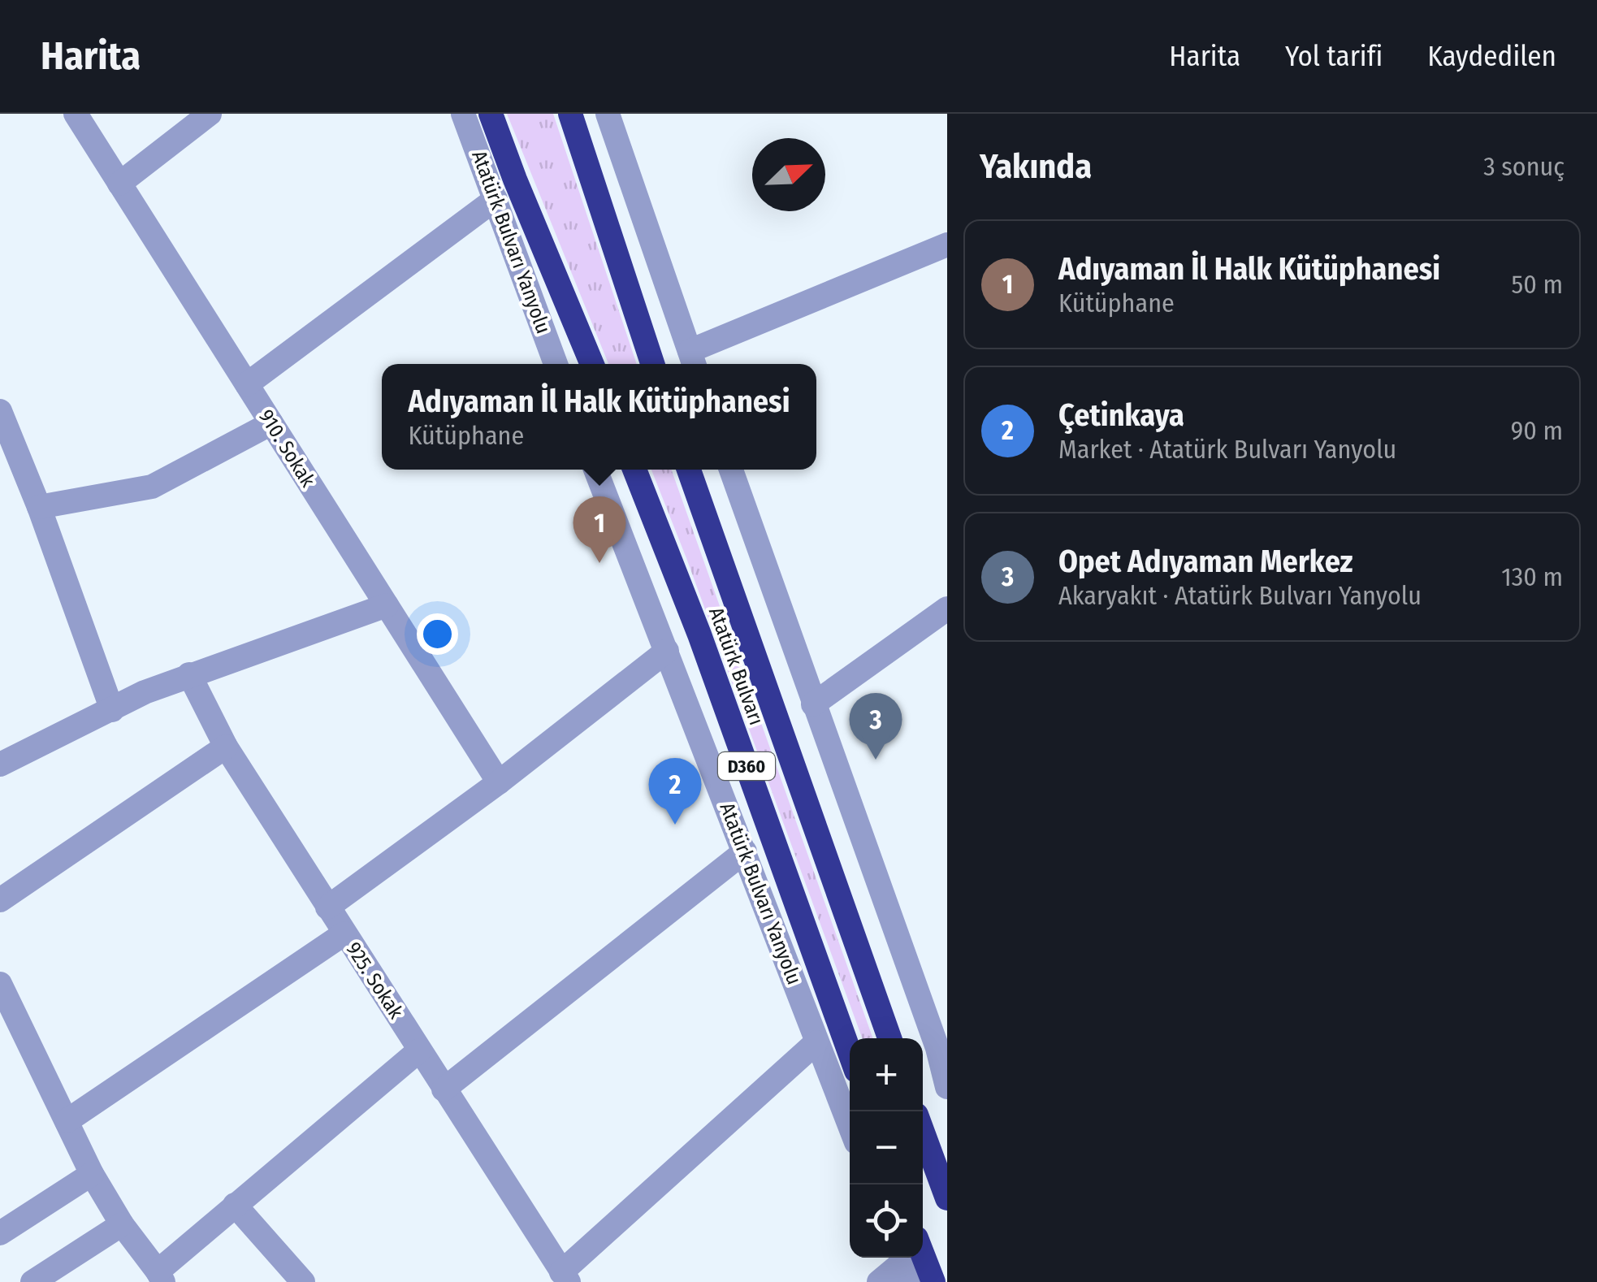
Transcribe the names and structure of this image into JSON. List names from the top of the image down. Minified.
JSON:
{"streets":{"highway":["Atatürk Bulvarı","D360"],"street":["Atatürk Bulvarı Yanyolu","910. Sokak","925. Sokak"]},"north":"top right","page":{"header":"Harita","nav":["Harita","Yol tarifi","Kaydedilen"],"heading":["Yakında","3 sonuç"],"list":[{"mark":"1","name":"Adıyaman İl Halk Kütüphanesi","note":"Kütüphane","value":"50 m"},{"mark":"2","name":"Çetinkaya","note":"Market · Atatürk Bulvarı Yanyolu","value":"90 m"},{"mark":"3","name":"Opet Adıyaman Merkez","note":"Akaryakıt · Atatürk Bulvarı Yanyolu","value":"130 m"}],"popup":["Adıyaman İl Halk Kütüphanesi","Kütüphane"],"pins":["1","3","2"],"map_buttons":["+","−"]}}
